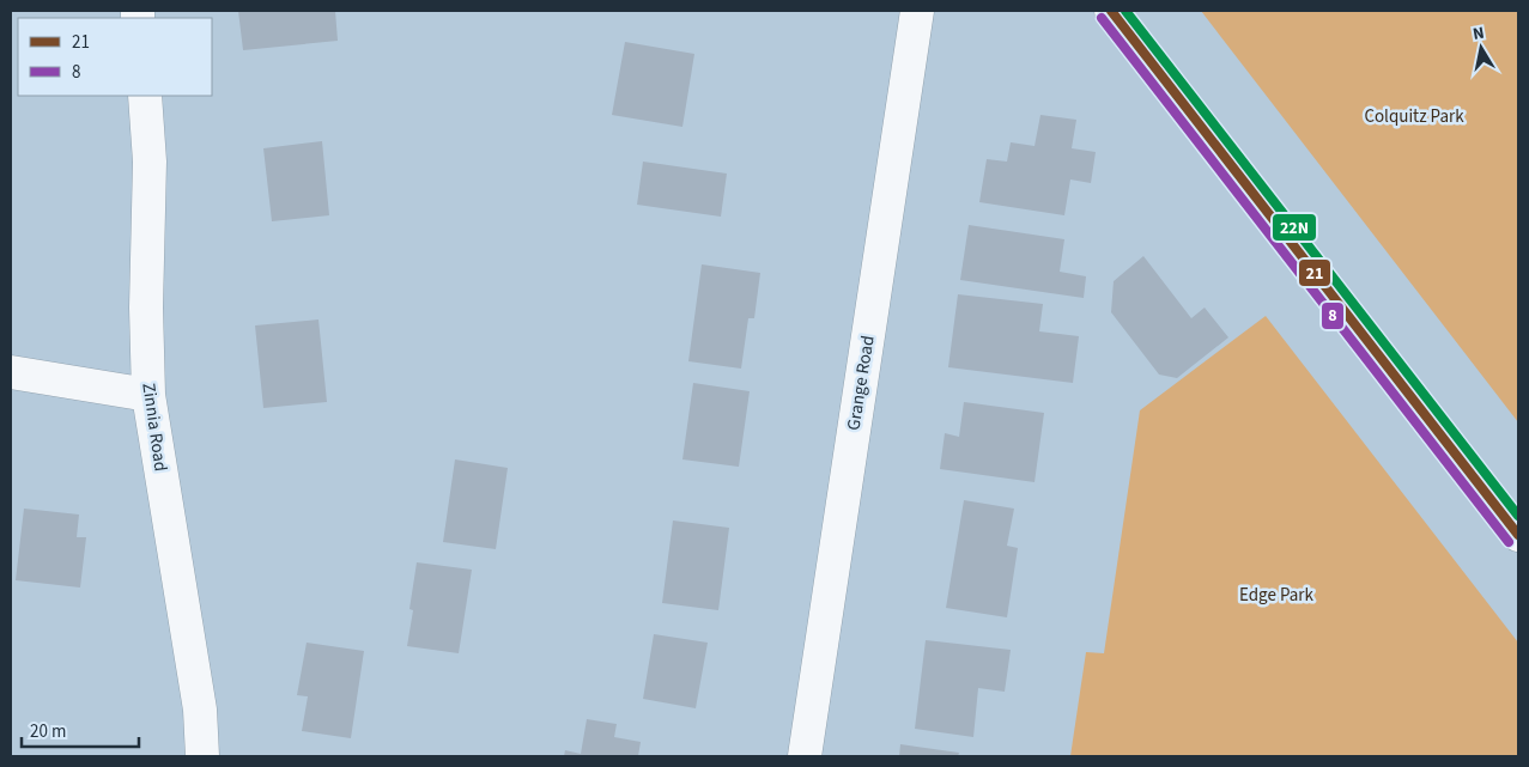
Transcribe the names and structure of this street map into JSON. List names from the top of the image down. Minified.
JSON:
{"streets":{"street":["Grange Road","Zinnia Road"]},"parks":["Colquitz Park","Edge Park"],"lines":["transit line 21","transit line 22N","transit line 8"],"legend":["21","8"],"scale_bar":"20 m","north":"top"}
